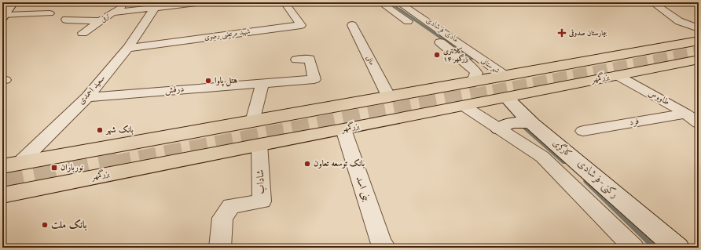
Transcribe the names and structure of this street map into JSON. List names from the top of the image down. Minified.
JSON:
{"streets":{"main road":["بزرگمهر"],"street":["ترقی","شهید مرتضی رضوی","مانی","شهرستانی","سعید احمدی","درفش","طاووس","فرد","کارگری","شاداب","بنی اسد"]},"crossings":[["شهید مرتضی رضوی","سعید احمدی"],["بزرگمهر","طاووس"],["بزرگمهر","کارگری"],["بزرگمهر","شاداب"],["بزرگمهر","بنی اسد"],["سعید احمدی","درفش"],["طاووس","فرد"]],"water":["مادی فرشادی","رکنی-فرشادی"],"places":{"health":["بیمارستان صدوقی"],"other":["کلانتری ۱۴ بزرگمهر","هتل پاوا","بانک شهر","بانک توسعه تعاون","بانک ملت"],"transit":["نورباران"]}}
